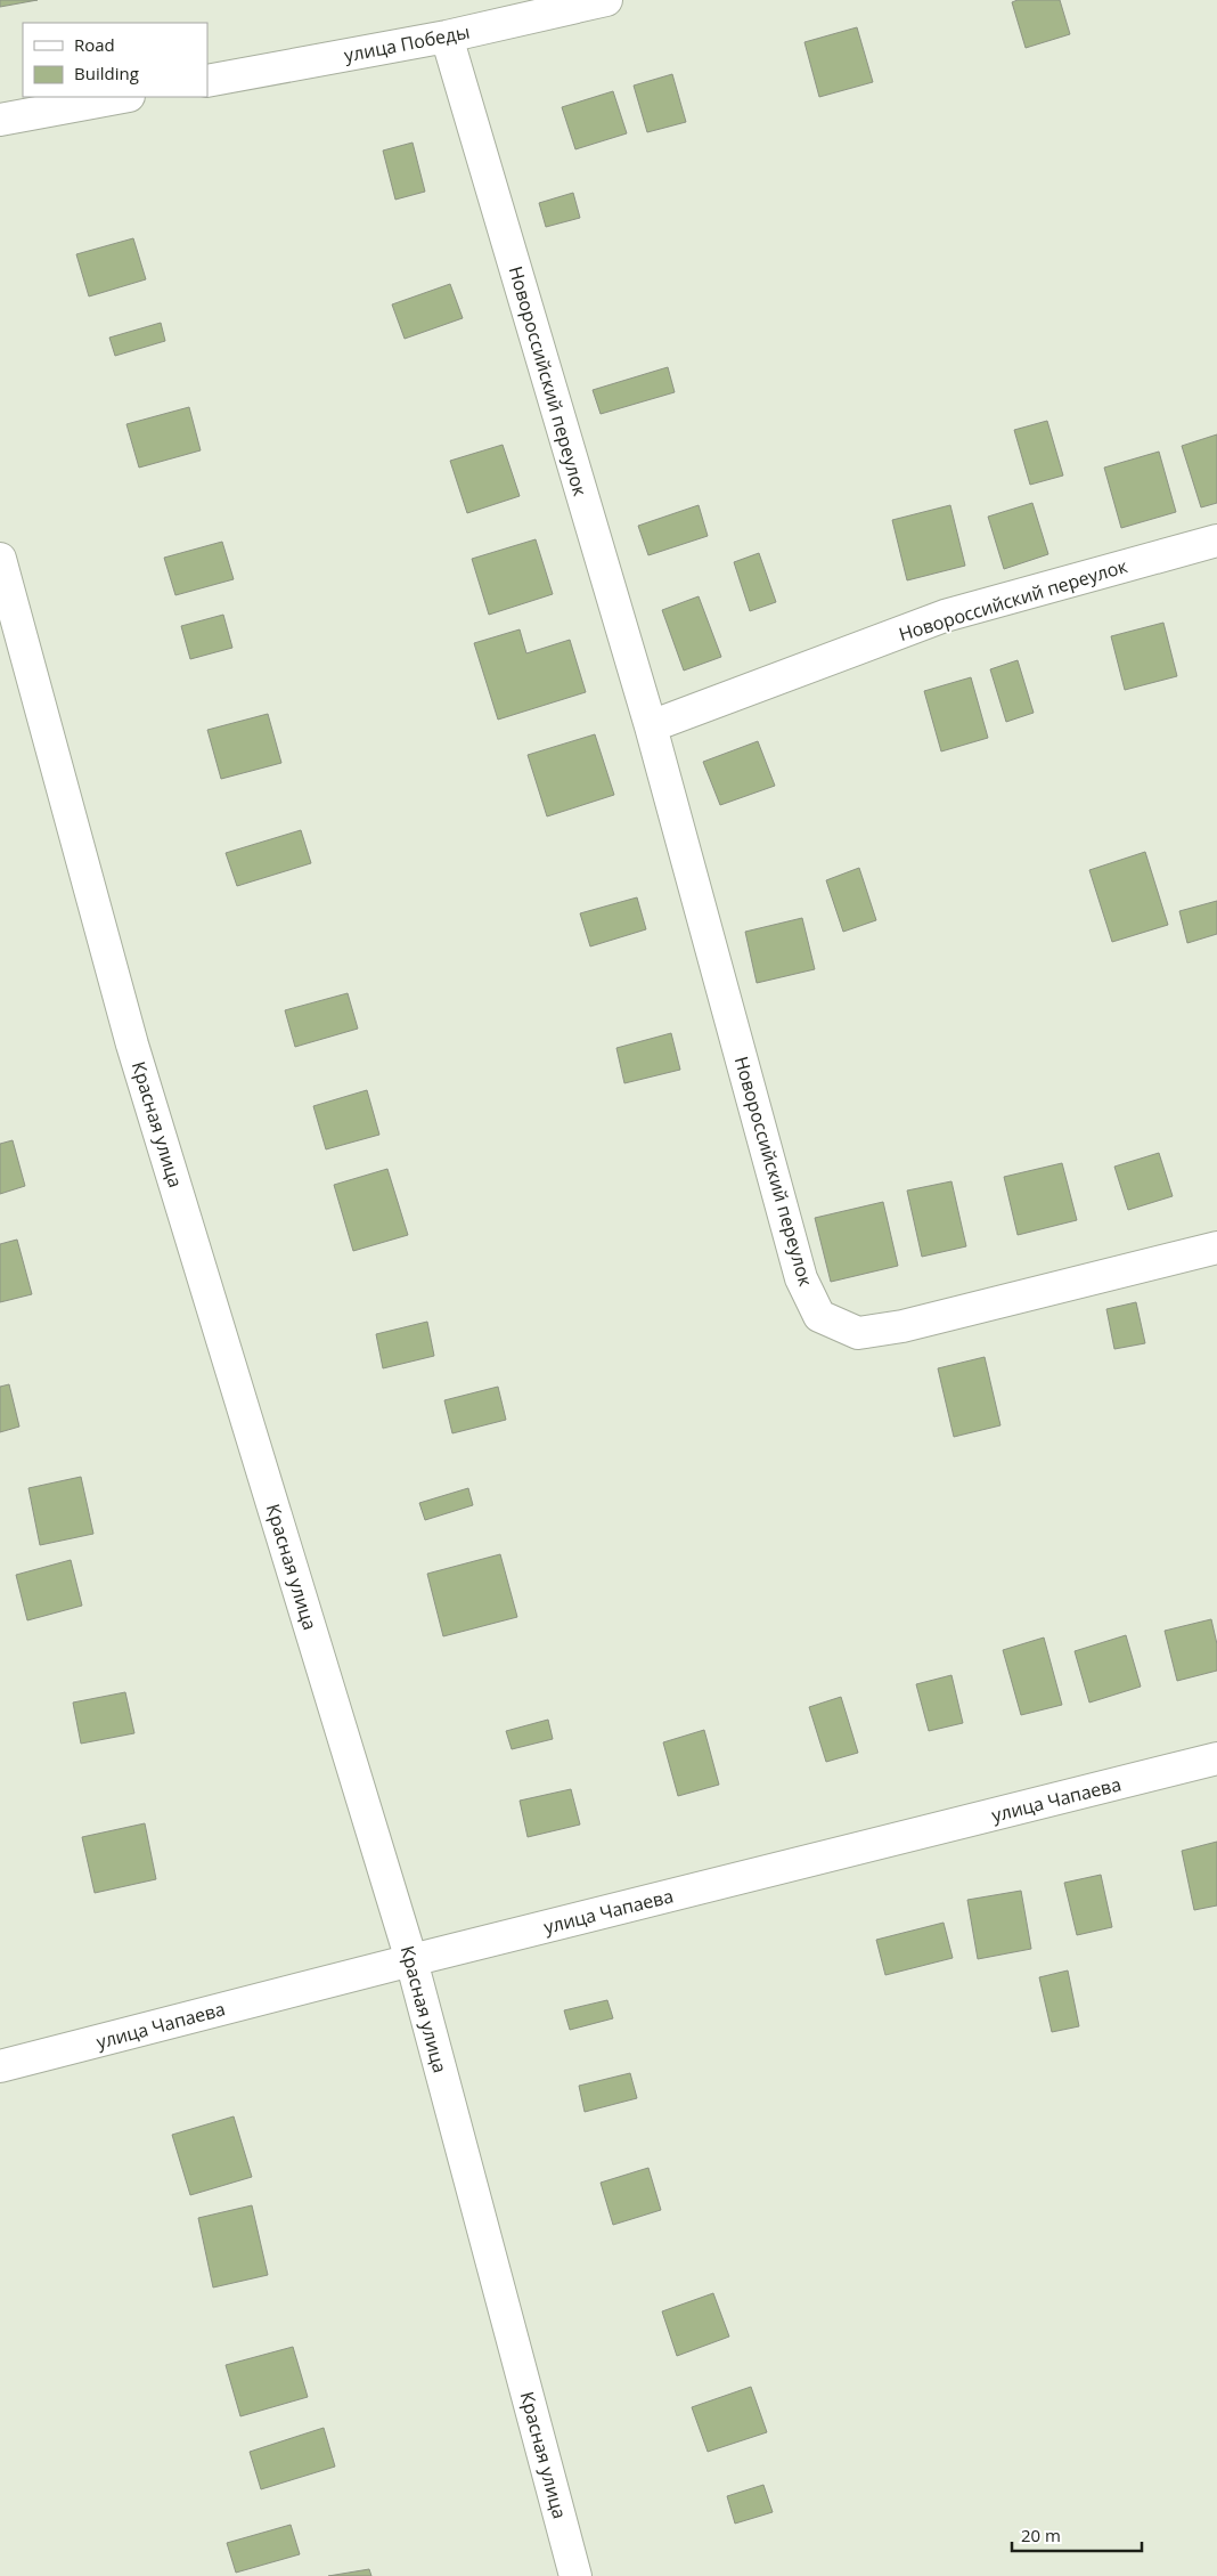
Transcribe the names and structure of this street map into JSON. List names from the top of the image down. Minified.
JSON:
{"streets":{"street":["улица Победы","Новороссийский переулок","Красная улица","улица Чапаева"]},"crossings":[["улица Победы","Новороссийский переулок"],["Красная улица","улица Чапаева"]],"legend":["Road","Building"],"scale_bar":"20 m"}
